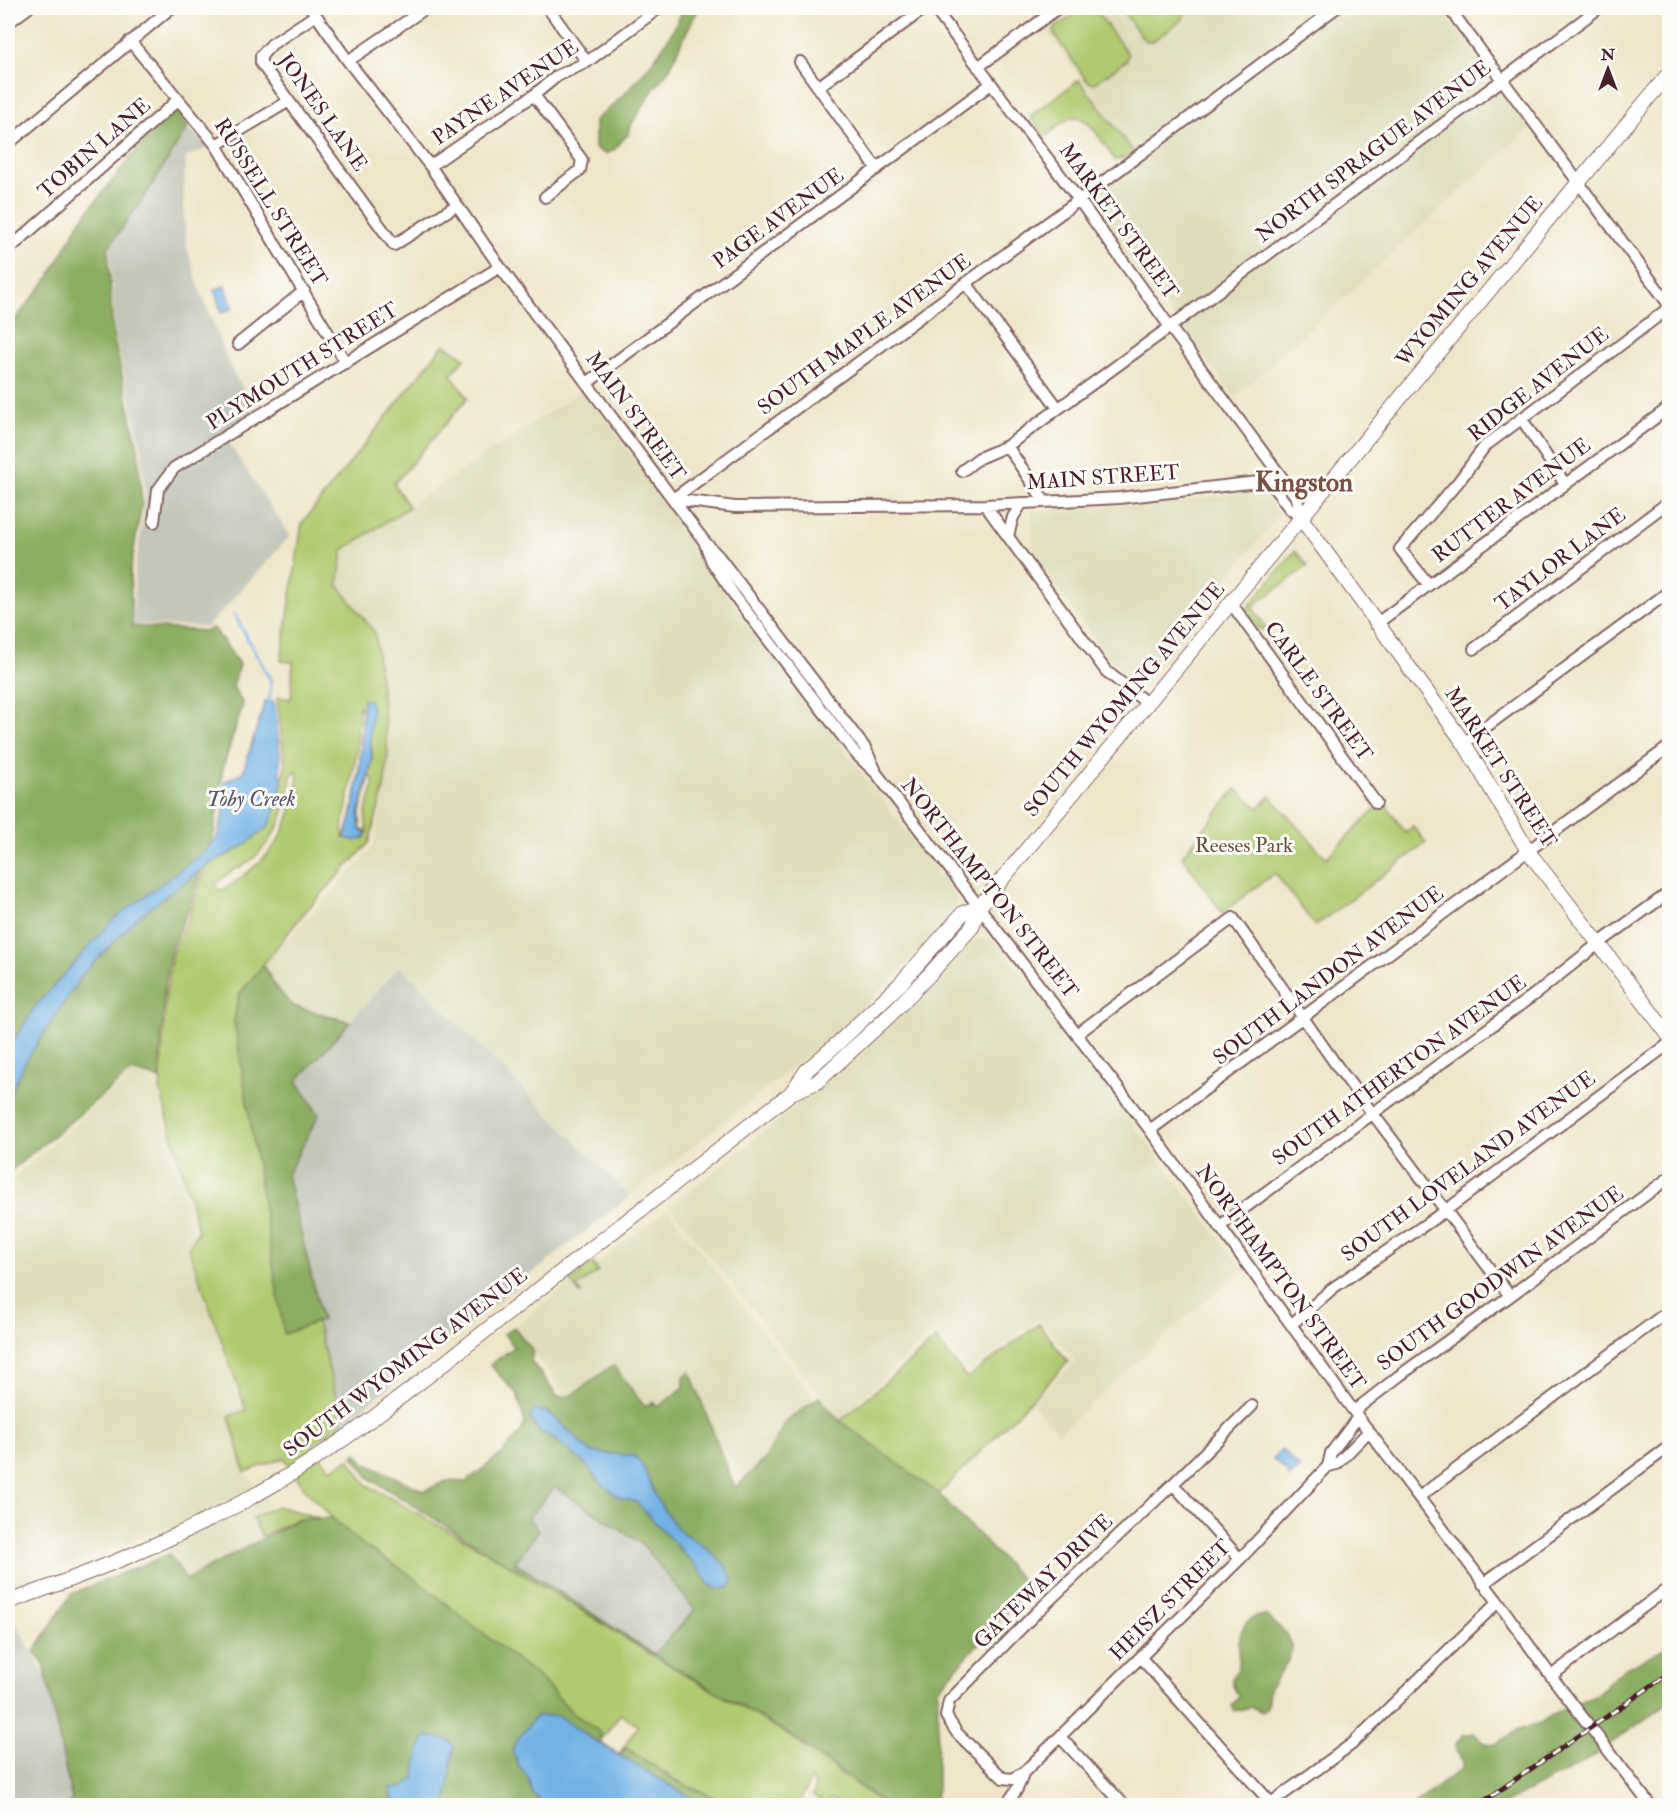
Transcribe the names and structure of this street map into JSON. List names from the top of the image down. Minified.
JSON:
{"streets":{"main road":["MARKET STREET","WYOMING AVENUE","SOUTH WYOMING AVENUE"],"street":["PAYNE AVENUE","JONES LANE","TOBIN LANE","NORTH SPRAGUE AVENUE","RUSSELL STREET","PAGE AVENUE","SOUTH MAPLE AVENUE","PLYMOUTH STREET","RIDGE AVENUE","MAIN STREET","RUTTER AVENUE","TAYLOR LANE","CARLE STREET","NORTHAMPTON STREET","SOUTH LANDON AVENUE","SOUTH ATHERTON AVENUE","SOUTH LOVELAND AVENUE","SOUTH GOODWIN AVENUE","GATEWAY DRIVE","HEISZ STREET"]},"crossings":[["PAYNE AVENUE","MAIN STREET"],["JONES LANE","MAIN STREET"],["TOBIN LANE","RUSSELL STREET"],["NORTH SPRAGUE AVENUE","MARKET STREET"],["RUSSELL STREET","PLYMOUTH STREET"],["PAGE AVENUE","MARKET STREET"],["PAGE AVENUE","MAIN STREET"],["MARKET STREET","WYOMING AVENUE"],["MARKET STREET","SOUTH MAPLE AVENUE"],["MARKET STREET","MAIN STREET"],["MARKET STREET","RUTTER AVENUE"],["MARKET STREET","SOUTH WYOMING AVENUE"],["MARKET STREET","SOUTH LANDON AVENUE"],["MARKET STREET","SOUTH ATHERTON AVENUE"],["WYOMING AVENUE","SOUTH WYOMING AVENUE"],["SOUTH MAPLE AVENUE","MAIN STREET"],["SOUTH MAPLE AVENUE","NORTHAMPTON STREET"],["PLYMOUTH STREET","MAIN STREET"],["RIDGE AVENUE","RUTTER AVENUE"],["MAIN STREET","NORTHAMPTON STREET"],["CARLE STREET","SOUTH WYOMING AVENUE"],["SOUTH WYOMING AVENUE","NORTHAMPTON STREET"],["NORTHAMPTON STREET","SOUTH LANDON AVENUE"],["NORTHAMPTON STREET","SOUTH ATHERTON AVENUE"],["NORTHAMPTON STREET","SOUTH LOVELAND AVENUE"],["NORTHAMPTON STREET","SOUTH GOODWIN AVENUE"],["NORTHAMPTON STREET","HEISZ STREET"],["SOUTH GOODWIN AVENUE","HEISZ STREET"],["GATEWAY DRIVE","HEISZ STREET"]],"districts":["Kingston"],"water":["Toby Creek"],"parks":["Reeses Park"],"north":"top"}
